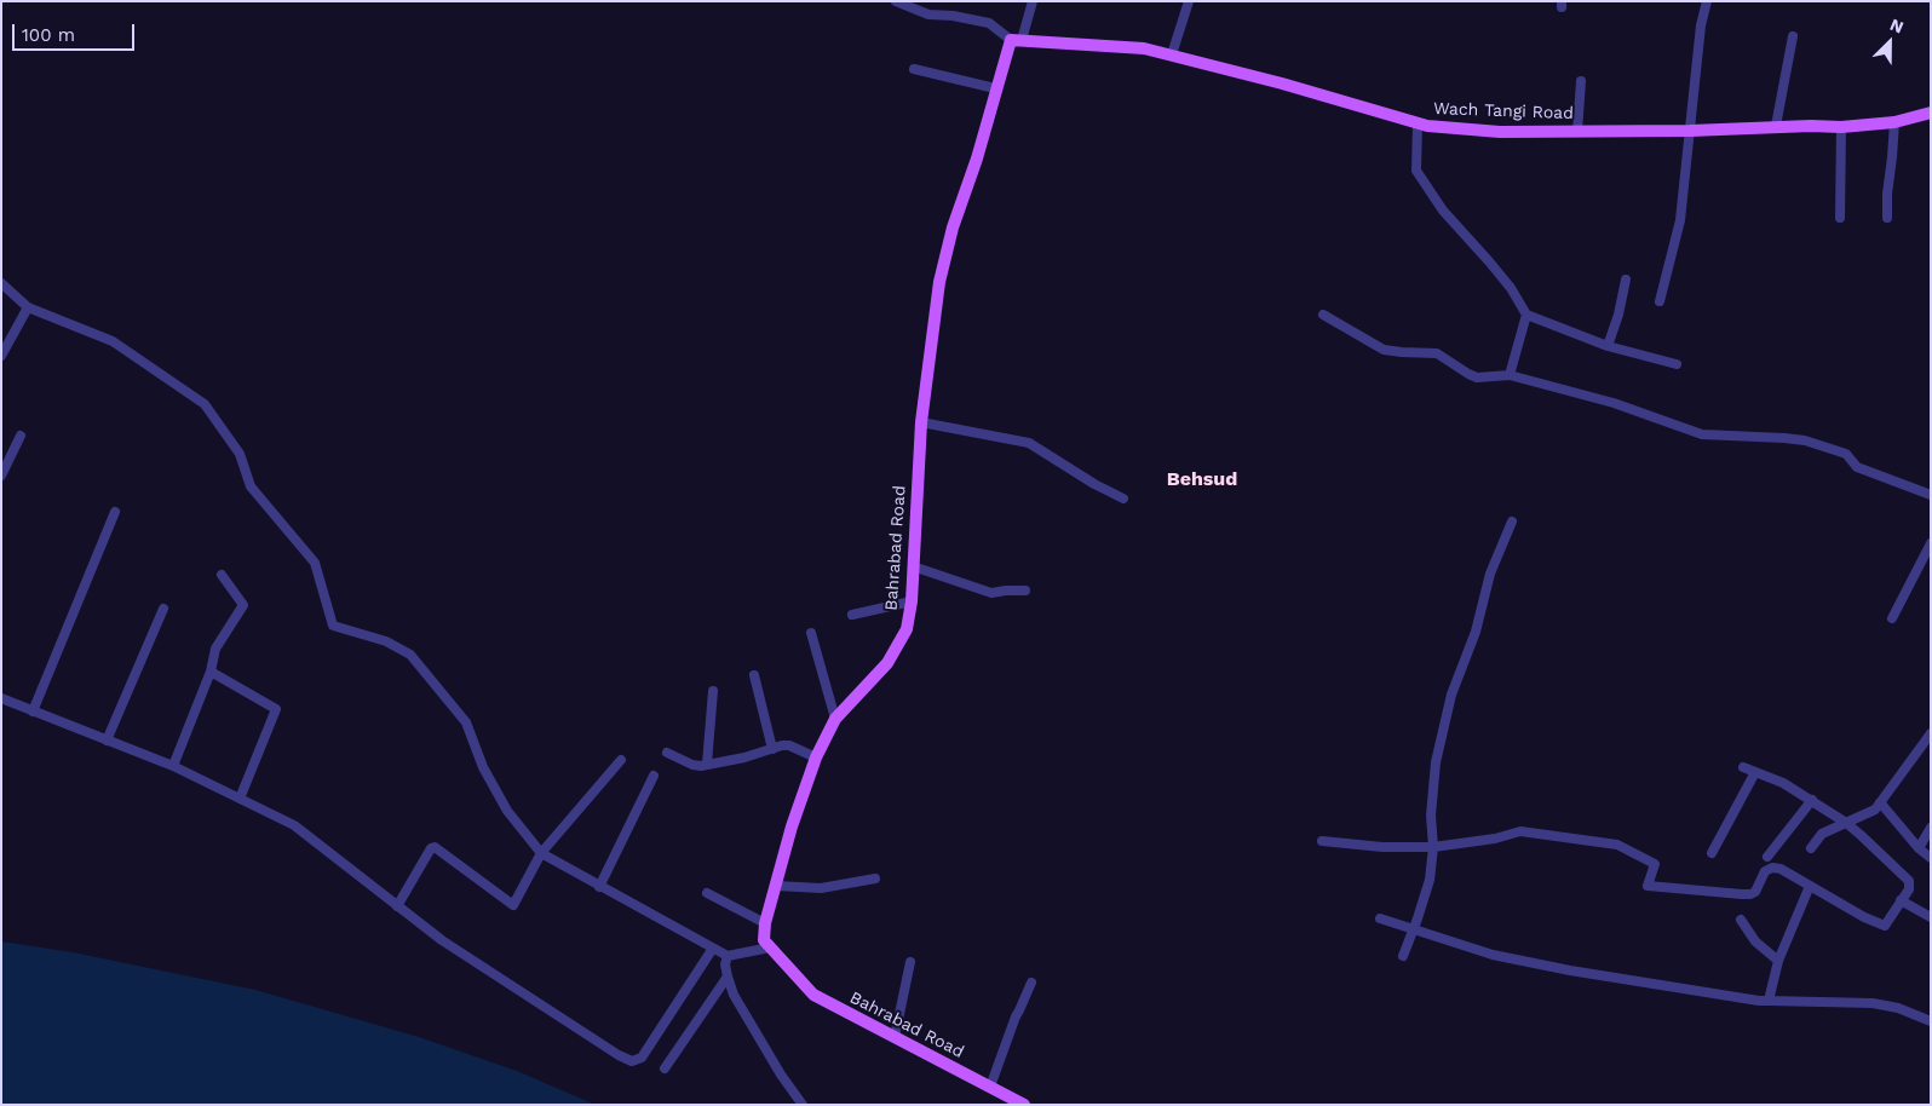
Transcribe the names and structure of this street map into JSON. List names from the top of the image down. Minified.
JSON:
{"streets":{"main road":["Wach Tangi Road","Bahrabad Road"]},"crossings":[["Wach Tangi Road","Bahrabad Road"]],"districts":["Behsud"],"scale_bar":"100 m","north":"top right"}
